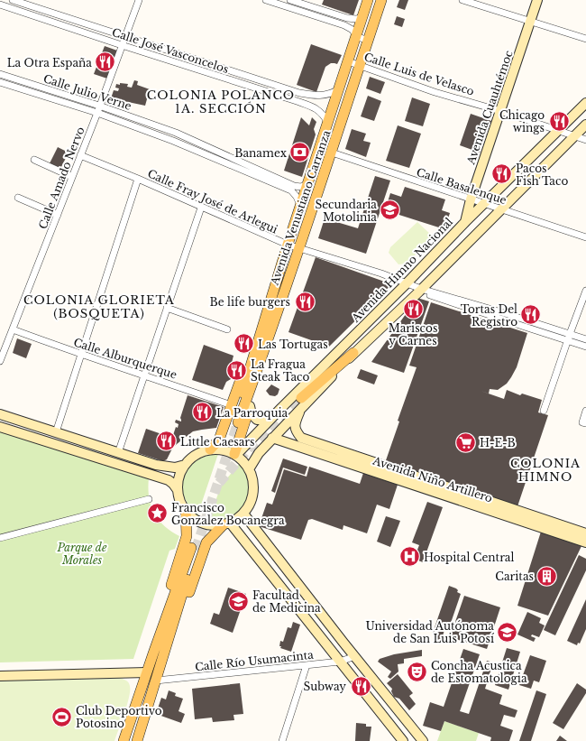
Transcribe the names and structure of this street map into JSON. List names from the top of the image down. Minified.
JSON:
{"streets":{"main road":["Avenida Cuauhtémoc","Avenida Venustiano Carranza","Avenida Himno Nacional","Avenida Niño Artillero"],"street":["Calle José Vasconcelos","Calle Luis de Velasco","Calle Julio Verne","Calle Amado Nervo","Calle Basalenque","Calle Fray José de Arlegui","Calle Alburquerque","Calle Río Usumacinta"]},"crossings":[["Calle José Vasconcelos","Calle Amado Nervo"],["Calle José Vasconcelos","Avenida Venustiano Carranza"],["Calle Luis de Velasco","Avenida Cuauhtémoc"],["Calle Luis de Velasco","Avenida Venustiano Carranza"],["Calle Luis de Velasco","Avenida Himno Nacional"],["Calle Julio Verne","Calle Amado Nervo"],["Calle Julio Verne","Avenida Venustiano Carranza"],["Avenida Cuauhtémoc","Calle Basalenque"],["Avenida Cuauhtémoc","Avenida Himno Nacional"],["Calle Amado Nervo","Calle Fray José de Arlegui"],["Calle Amado Nervo","Calle Alburquerque"],["Calle Basalenque","Avenida Venustiano Carranza"],["Calle Basalenque","Avenida Himno Nacional"],["Calle Fray José de Arlegui","Avenida Venustiano Carranza"],["Calle Fray José de Arlegui","Avenida Himno Nacional"]],"districts":["COLONIA POLANCO 1A. SECCIÓN","COLONIA GLORIETA (BOSQUETA)","COLONIA HIMNO"],"parks":["Parque de Morales"],"places":{"restaurant":["La Otra España","Chicago wings","Pacos Fish Taco","Be life burgers","Mariscos y Carnes","Tortas Del Registro","Las Tortugas","La Fragua Steak Taco","La Parroquia","Little Caesars","Subway"],"bank":["Banamex"],"school or university":["Secundaria Motolinia","Facultad de Medicina","Universidad Autónoma de San Luis Potosí"],"supermarket":["H-E-B"],"place":["Francisco Gonzalez Bocanegra"],"hospital":["Hospital Central"],"building":["Caritas"],"theatre":["Concha Acustica de Estomatologia"],"sports":["Club Deportivo Potosino"]}}
